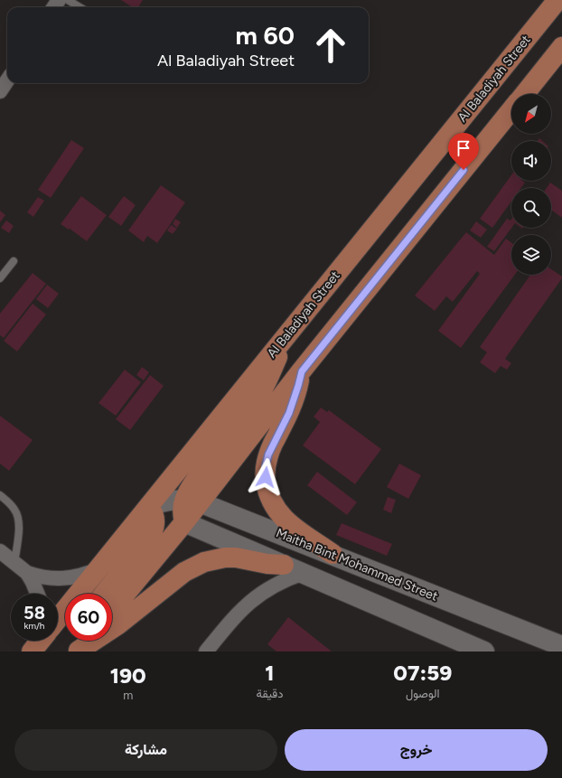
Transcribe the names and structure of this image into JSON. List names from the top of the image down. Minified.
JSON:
{"streets":{"main road":["Al Baladiyah Street","Maitha Bint Mohammed Street"]},"crossings":[["Al Baladiyah Street","Maitha Bint Mohammed Street"]],"north":"bottom left","page":{"turn":["60 m","Al Baladiyah Street"],"speed":"58 km/h","limit":"60","eta":["07:59","الوصول","1","دقيقة","190","m"],"buttons":["خروج","مشاركة"]}}
